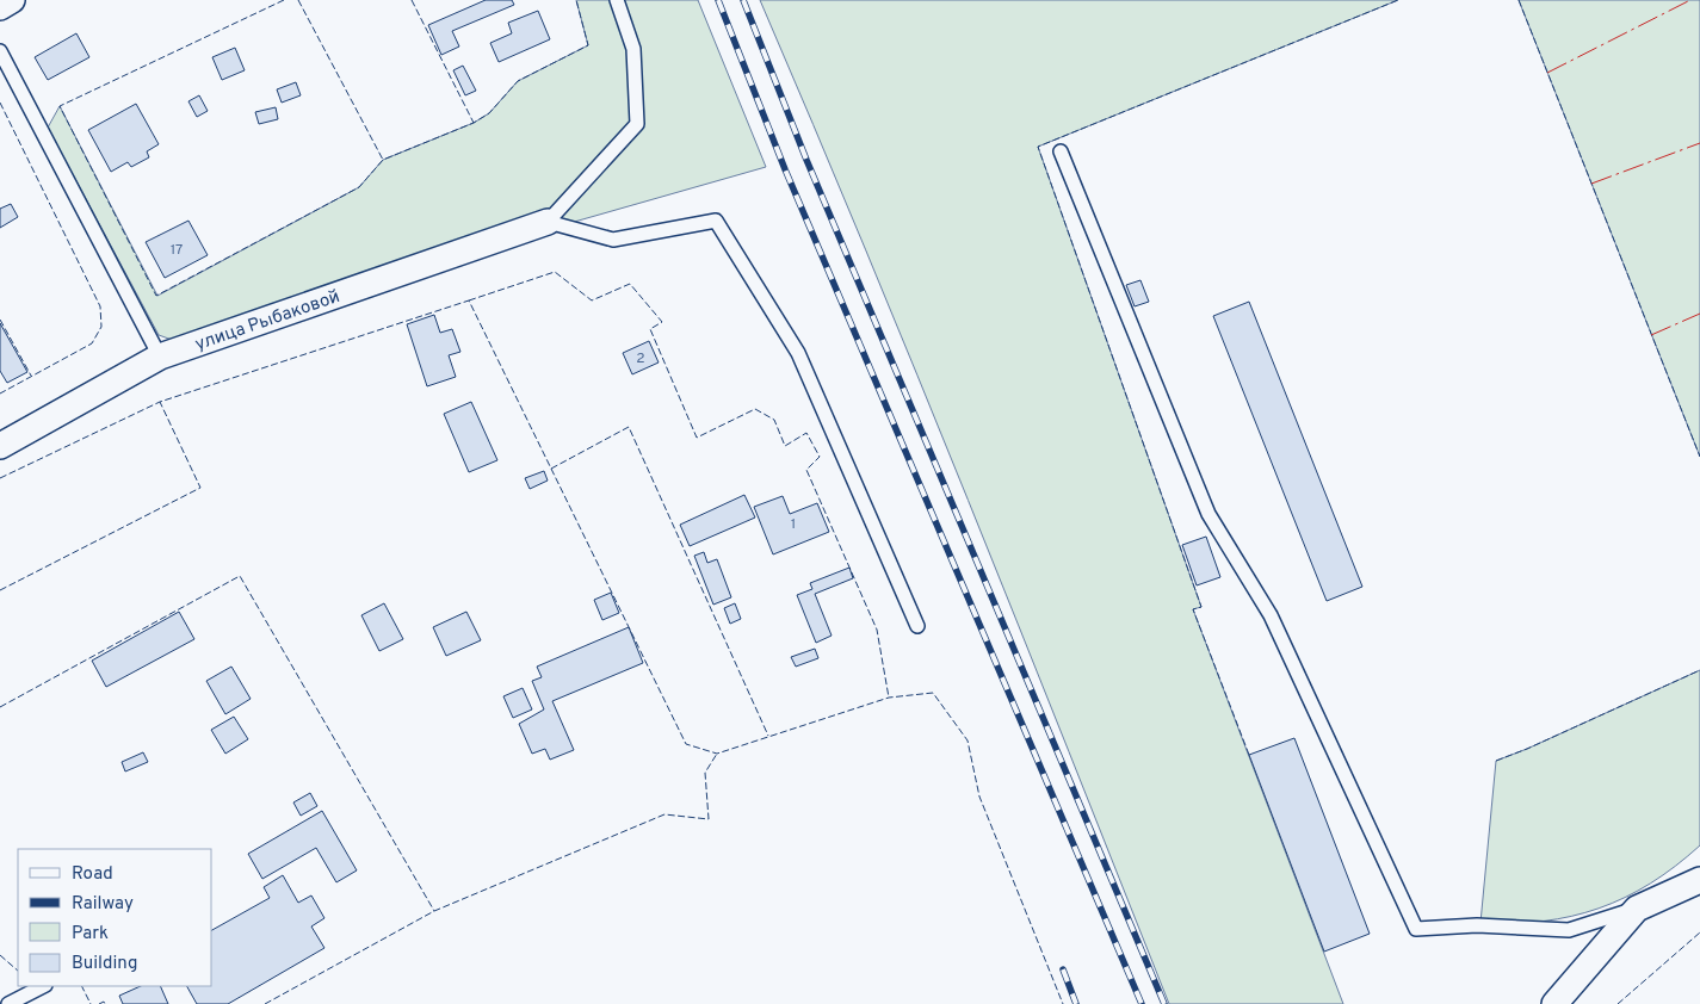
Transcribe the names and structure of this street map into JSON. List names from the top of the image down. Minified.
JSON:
{"streets":{"street":["улица Рыбаковой"]},"house_numbers":["17","2","1"],"legend":["Road","Railway","Park","Building"]}
